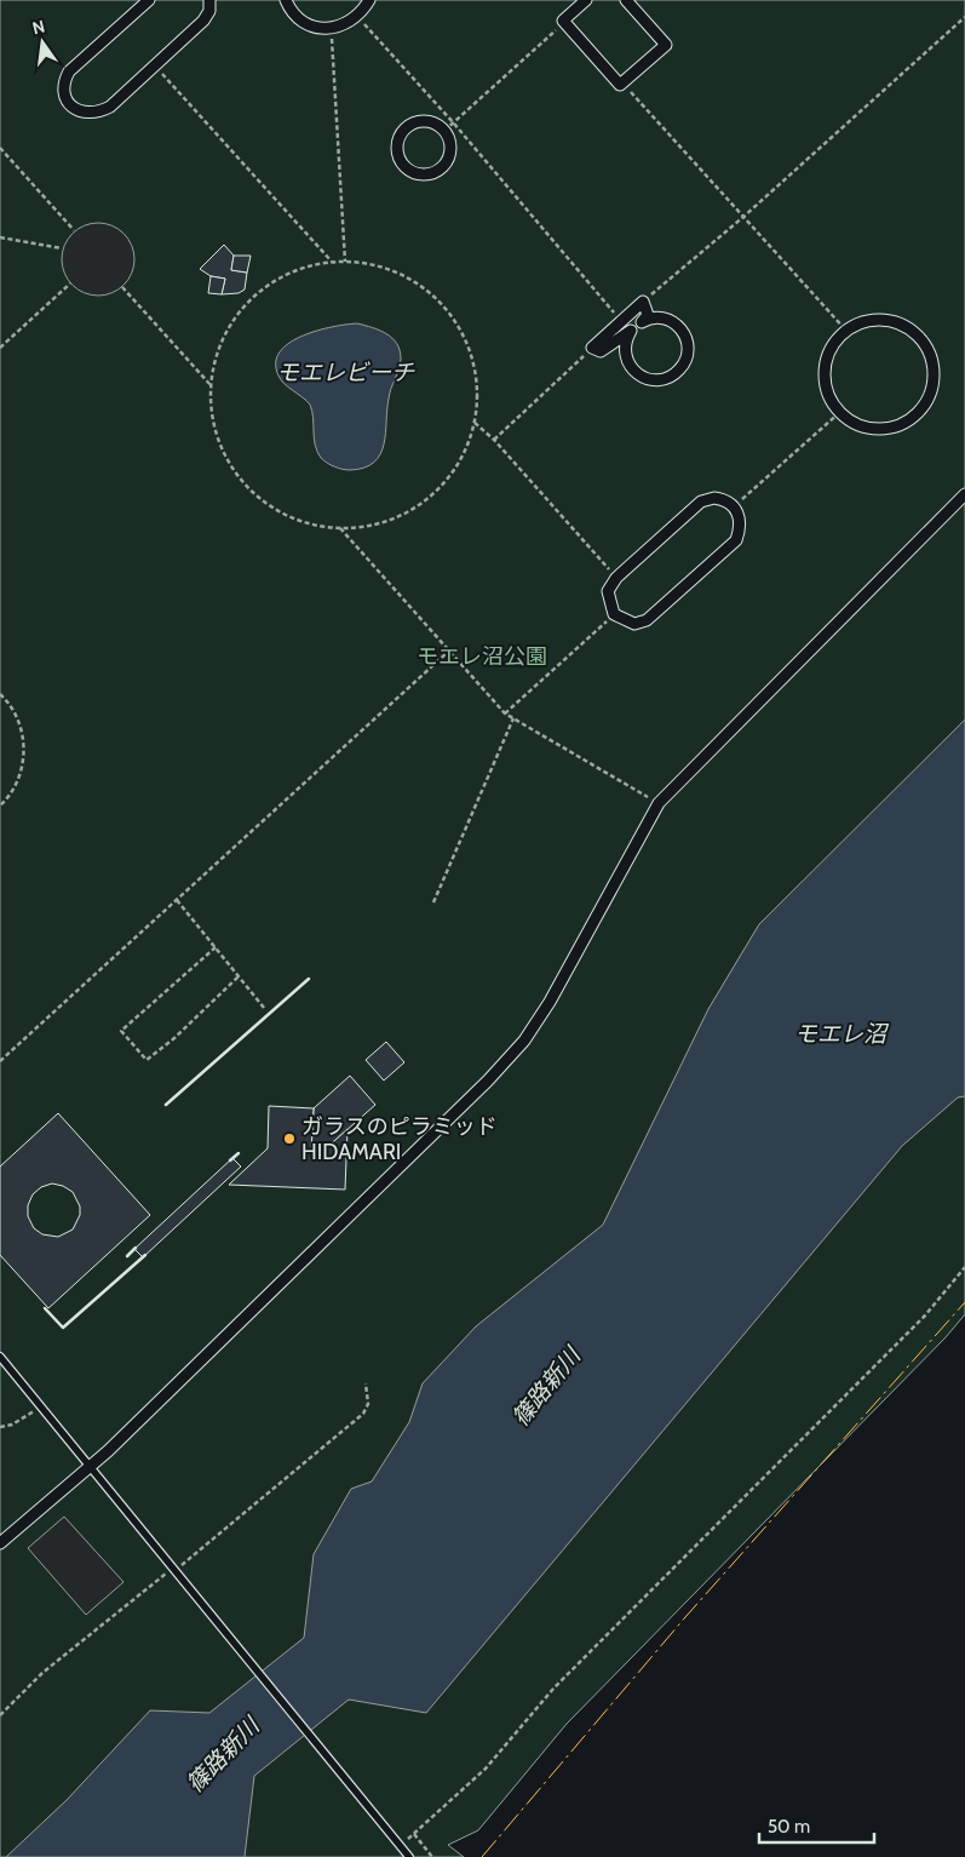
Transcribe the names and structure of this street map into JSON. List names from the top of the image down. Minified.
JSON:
{"water":["モエレビーチ","モエレ沼","篠路新川"],"parks":["モエレ沼公園"],"places":["ガラスのピラミッド HIDAMARI"],"scale_bar":"50 m","north":"top"}
